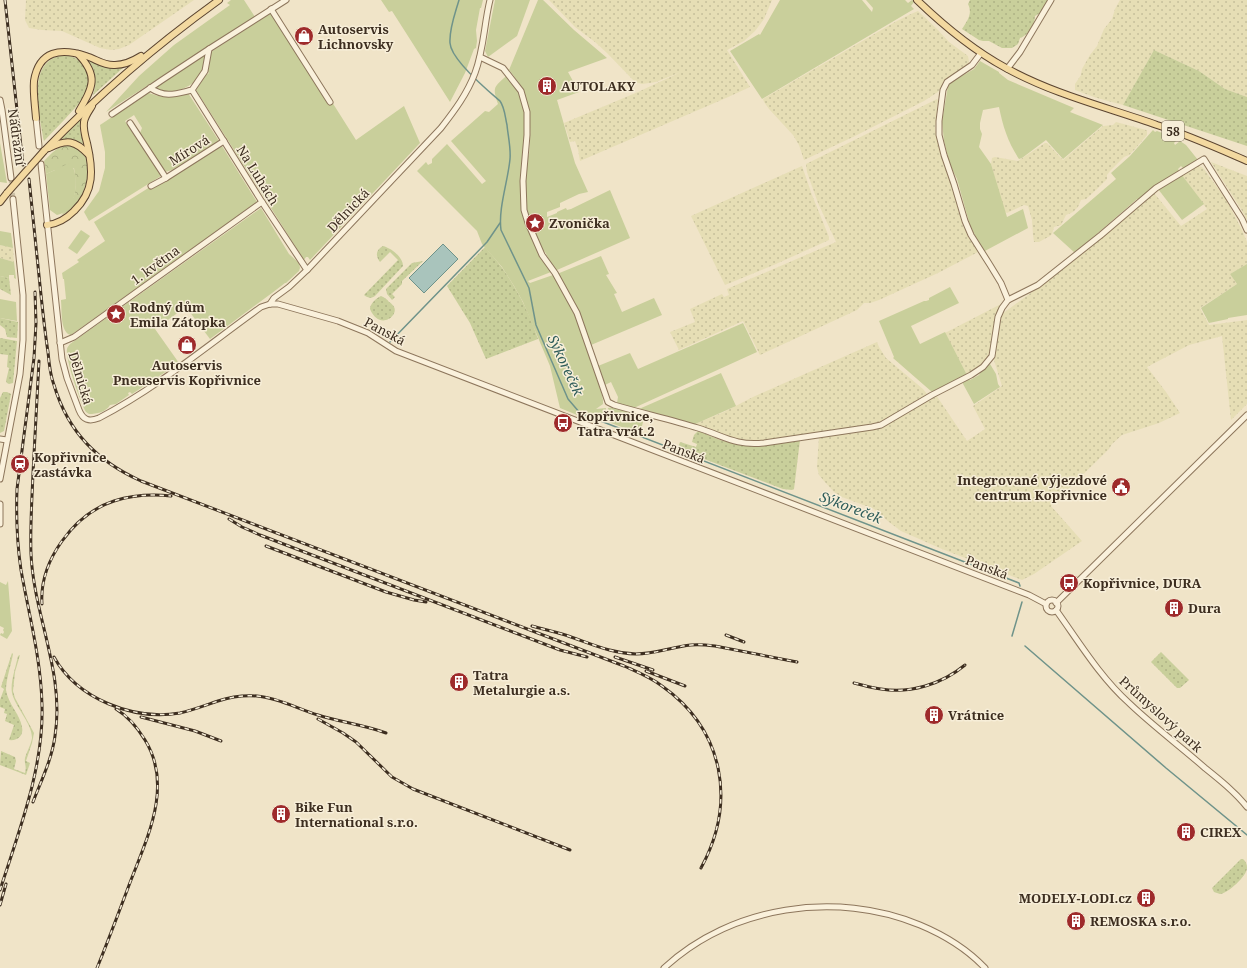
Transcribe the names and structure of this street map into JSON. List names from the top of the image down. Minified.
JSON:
{"streets":{"main road":["58"],"street":["Nádražní","Mírová","Na Luhách","Dělnická","1. května","Panská","Průmyslový park"]},"crossings":[["Mírová","Na Luhách"],["Na Luhách","Dělnická"],["Na Luhách","1. května"],["Dělnická","1. května"],["Dělnická","Panská"],["Panská","Průmyslový park"]],"water":["Sýkoreček"],"places":{"shop":["Autoservis Lichnovsky","Autoservis Pneuservis Kopřivnice"],"building":["AUTOLAKY","Dura","Tatra Metalurgie a.s.","Vrátnice","Bike Fun International s.r.o.","CIREX","MODELY-LODI.cz","REMOSKA s.r.o."],"place":["Zvonička","Rodný dům Emila Zátopka"],"bus stop":["Kopřivnice, Tatra vrát.2","Kopřivnice, DURA"],"station":["Kopřivnice zastávka"],"public building":["Integrované výjezdové centrum Kopřivnice"]}}
